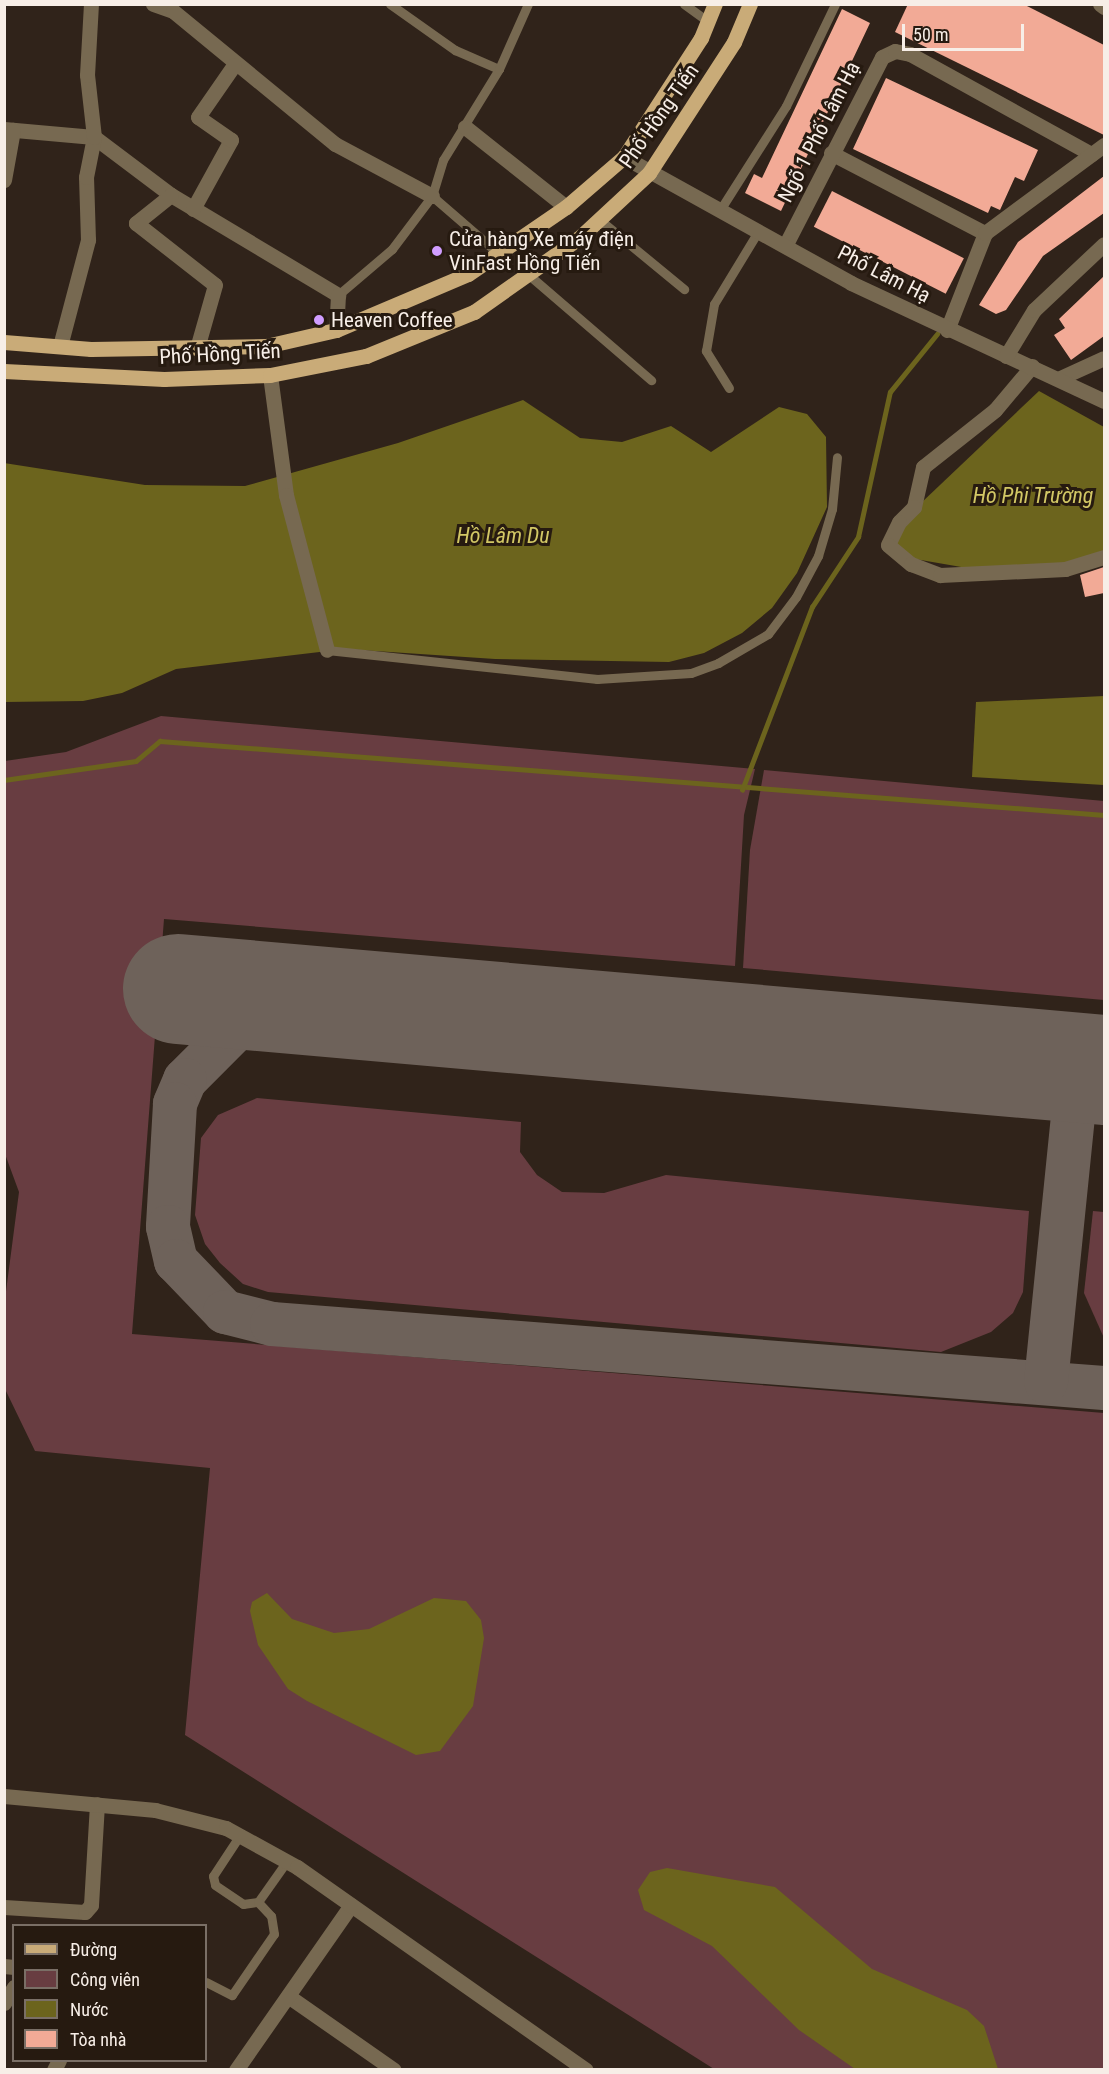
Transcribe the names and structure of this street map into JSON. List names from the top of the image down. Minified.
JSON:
{"streets":{"main road":["Phố Hồng Tiến"],"street":["Ngõ 1 Phố Lâm Hạ","Phố Lâm Hạ"]},"crossings":[["Phố Hồng Tiến","Phố Lâm Hạ"],["Ngõ 1 Phố Lâm Hạ","Phố Lâm Hạ"]],"water":["Hồ Phi Trường","Hồ Lâm Du"],"places":["Cửa hàng Xe máy điện VinFast Hồng Tiến","Heaven Coffee"],"legend":["Đường","Công viên","Nước","Tòa nhà"],"scale_bar":"50 m"}
